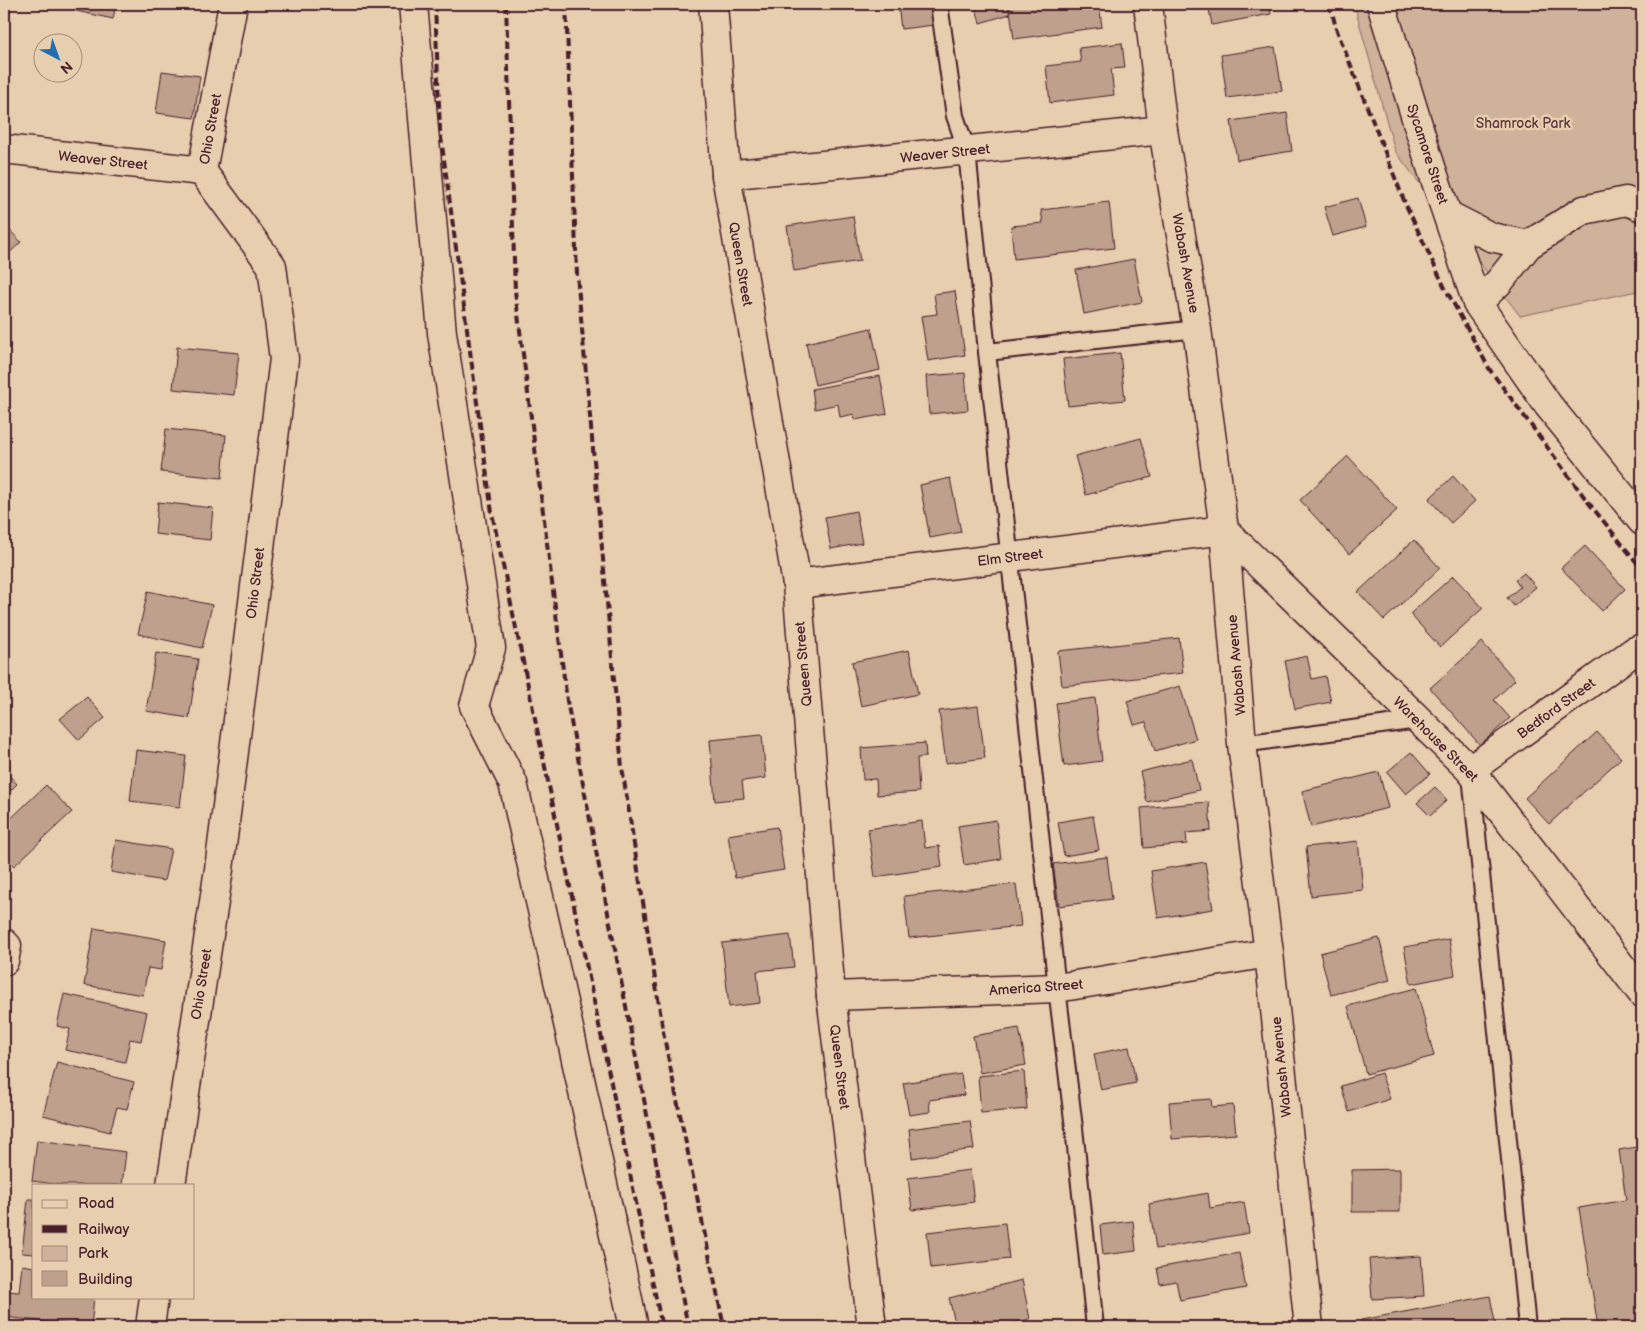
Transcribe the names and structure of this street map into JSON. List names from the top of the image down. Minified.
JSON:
{"streets":{"street":["Ohio Street","Weaver Street","Sycamore Street","Wabash Avenue","Queen Street","Elm Street","Bedford Street","Warehouse Street","America Street"]},"crossings":[["Ohio Street","Weaver Street"],["Weaver Street","Wabash Avenue"],["Weaver Street","Queen Street"],["Wabash Avenue","Elm Street"],["Wabash Avenue","Warehouse Street"],["Wabash Avenue","America Street"],["Queen Street","Elm Street"],["Queen Street","America Street"],["Elm Street","Warehouse Street"],["Bedford Street","Warehouse Street"]],"parks":["Shamrock Park"],"legend":["Road","Railway","Park","Building"],"north":"bottom right"}
